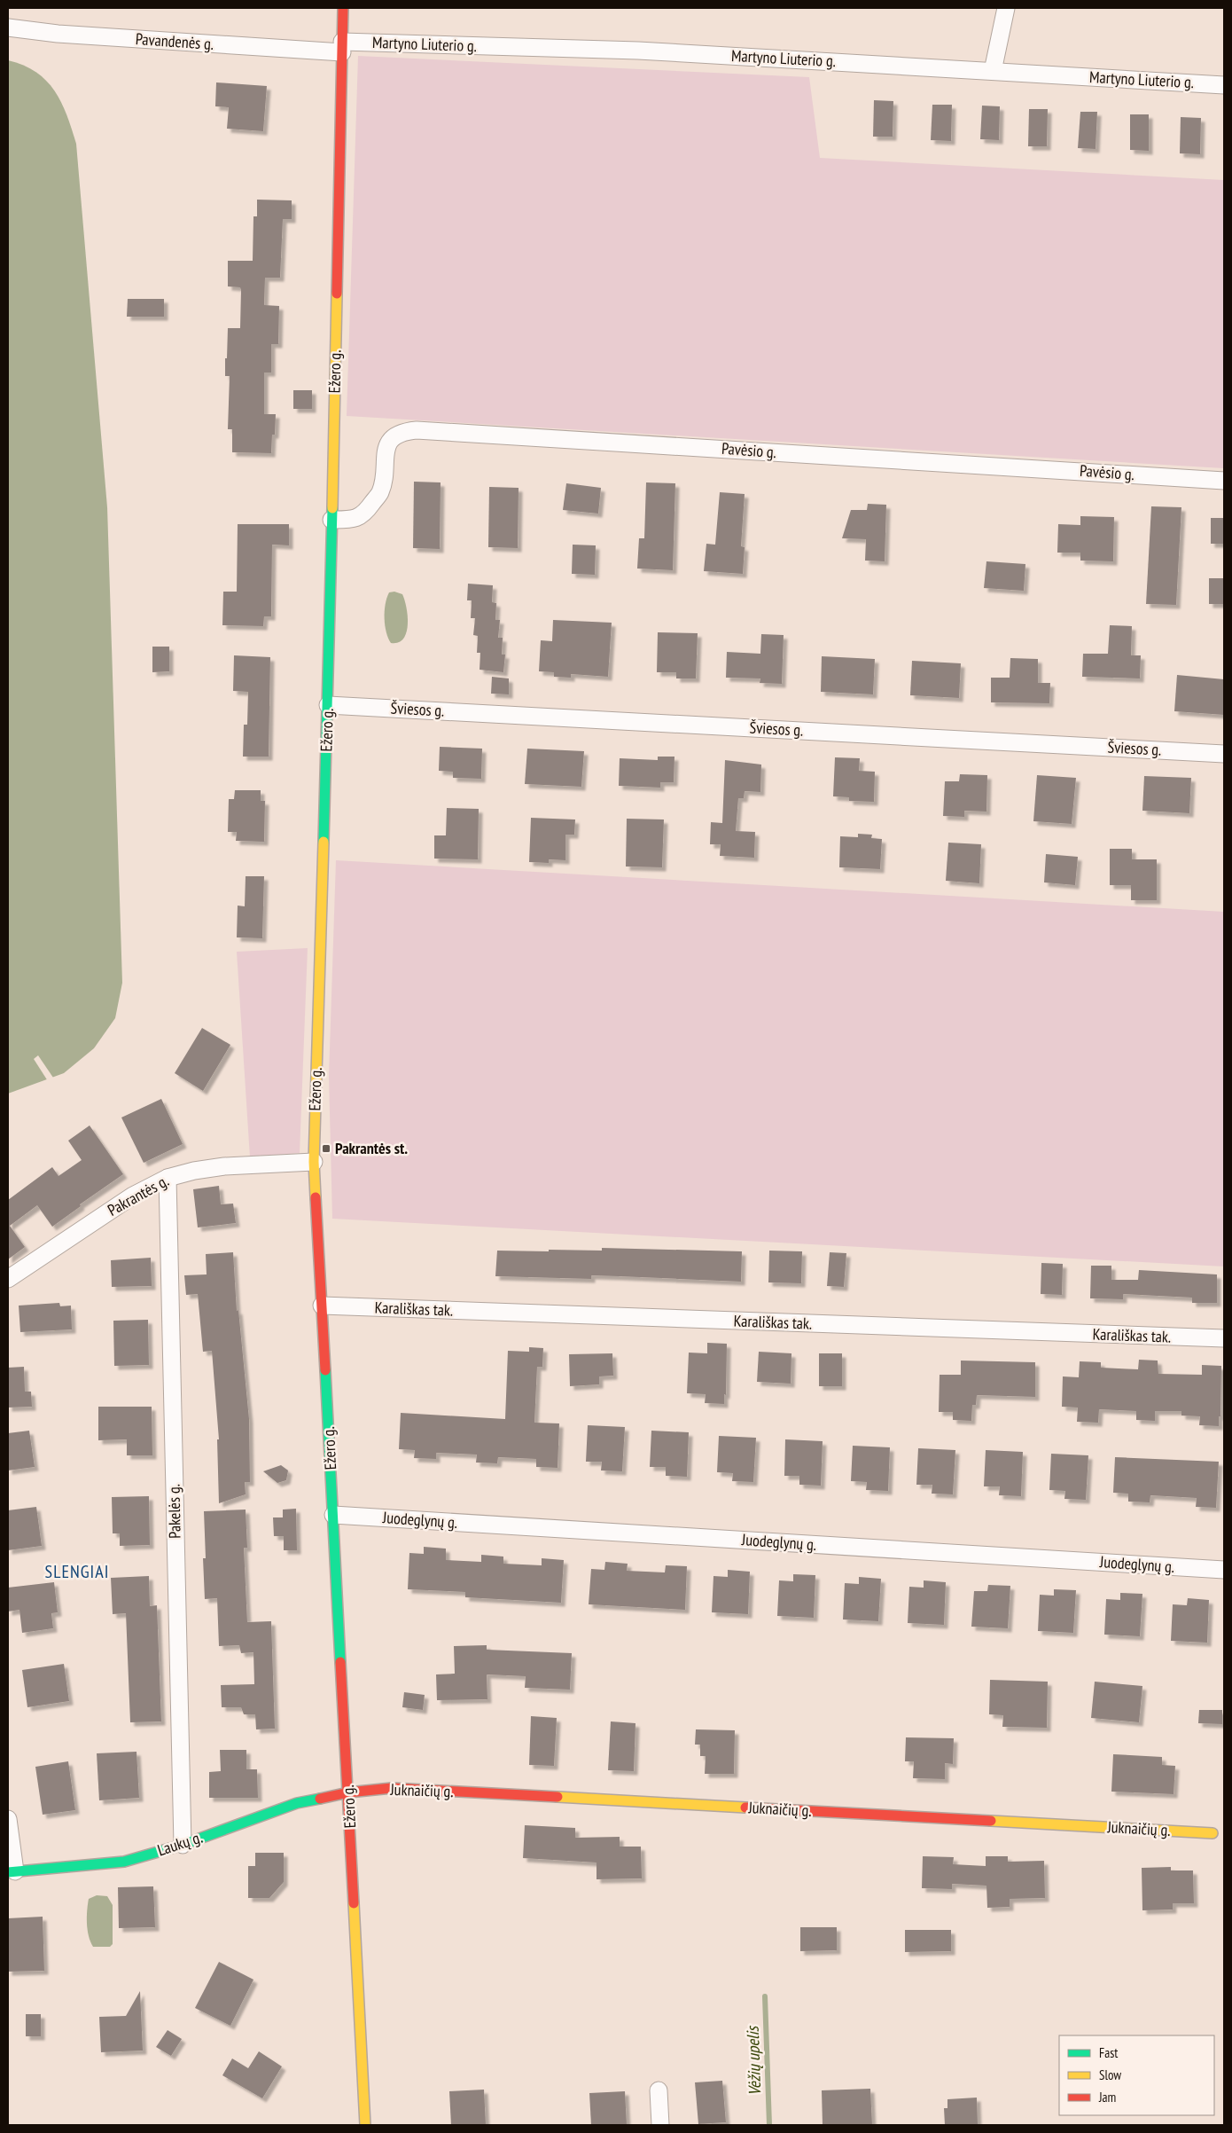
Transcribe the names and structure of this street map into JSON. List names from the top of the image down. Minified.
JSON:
{"streets":{"main road":["Ežero g.","Juknaičių g.","Laukų g."],"street":["Pavandenės g.","Martyno Liuterio g.","Pavėsio g.","Šviesos g.","Pakrantės g.","Karališkas tak.","Pakelės g.","Juodeglynų g."]},"crossings":[["Pavandenės g.","Martyno Liuterio g."],["Pavandenės g.","Ežero g."],["Martyno Liuterio g.","Ežero g."],["Ežero g.","Pavėsio g."],["Ežero g.","Šviesos g."],["Ežero g.","Pakrantės g."],["Ežero g.","Karališkas tak."],["Ežero g.","Juodeglynų g."],["Ežero g.","Juknaičių g."],["Ežero g.","Laukų g."],["Pakrantės g.","Pakelės g."],["Pakelės g.","Laukų g."],["Juknaičių g.","Laukų g."]],"districts":["SLENGIAI"],"water":["Vėžių upelis"],"places":{"transit":["Pakrantės st."]},"legend":["Fast","Slow","Jam"]}
